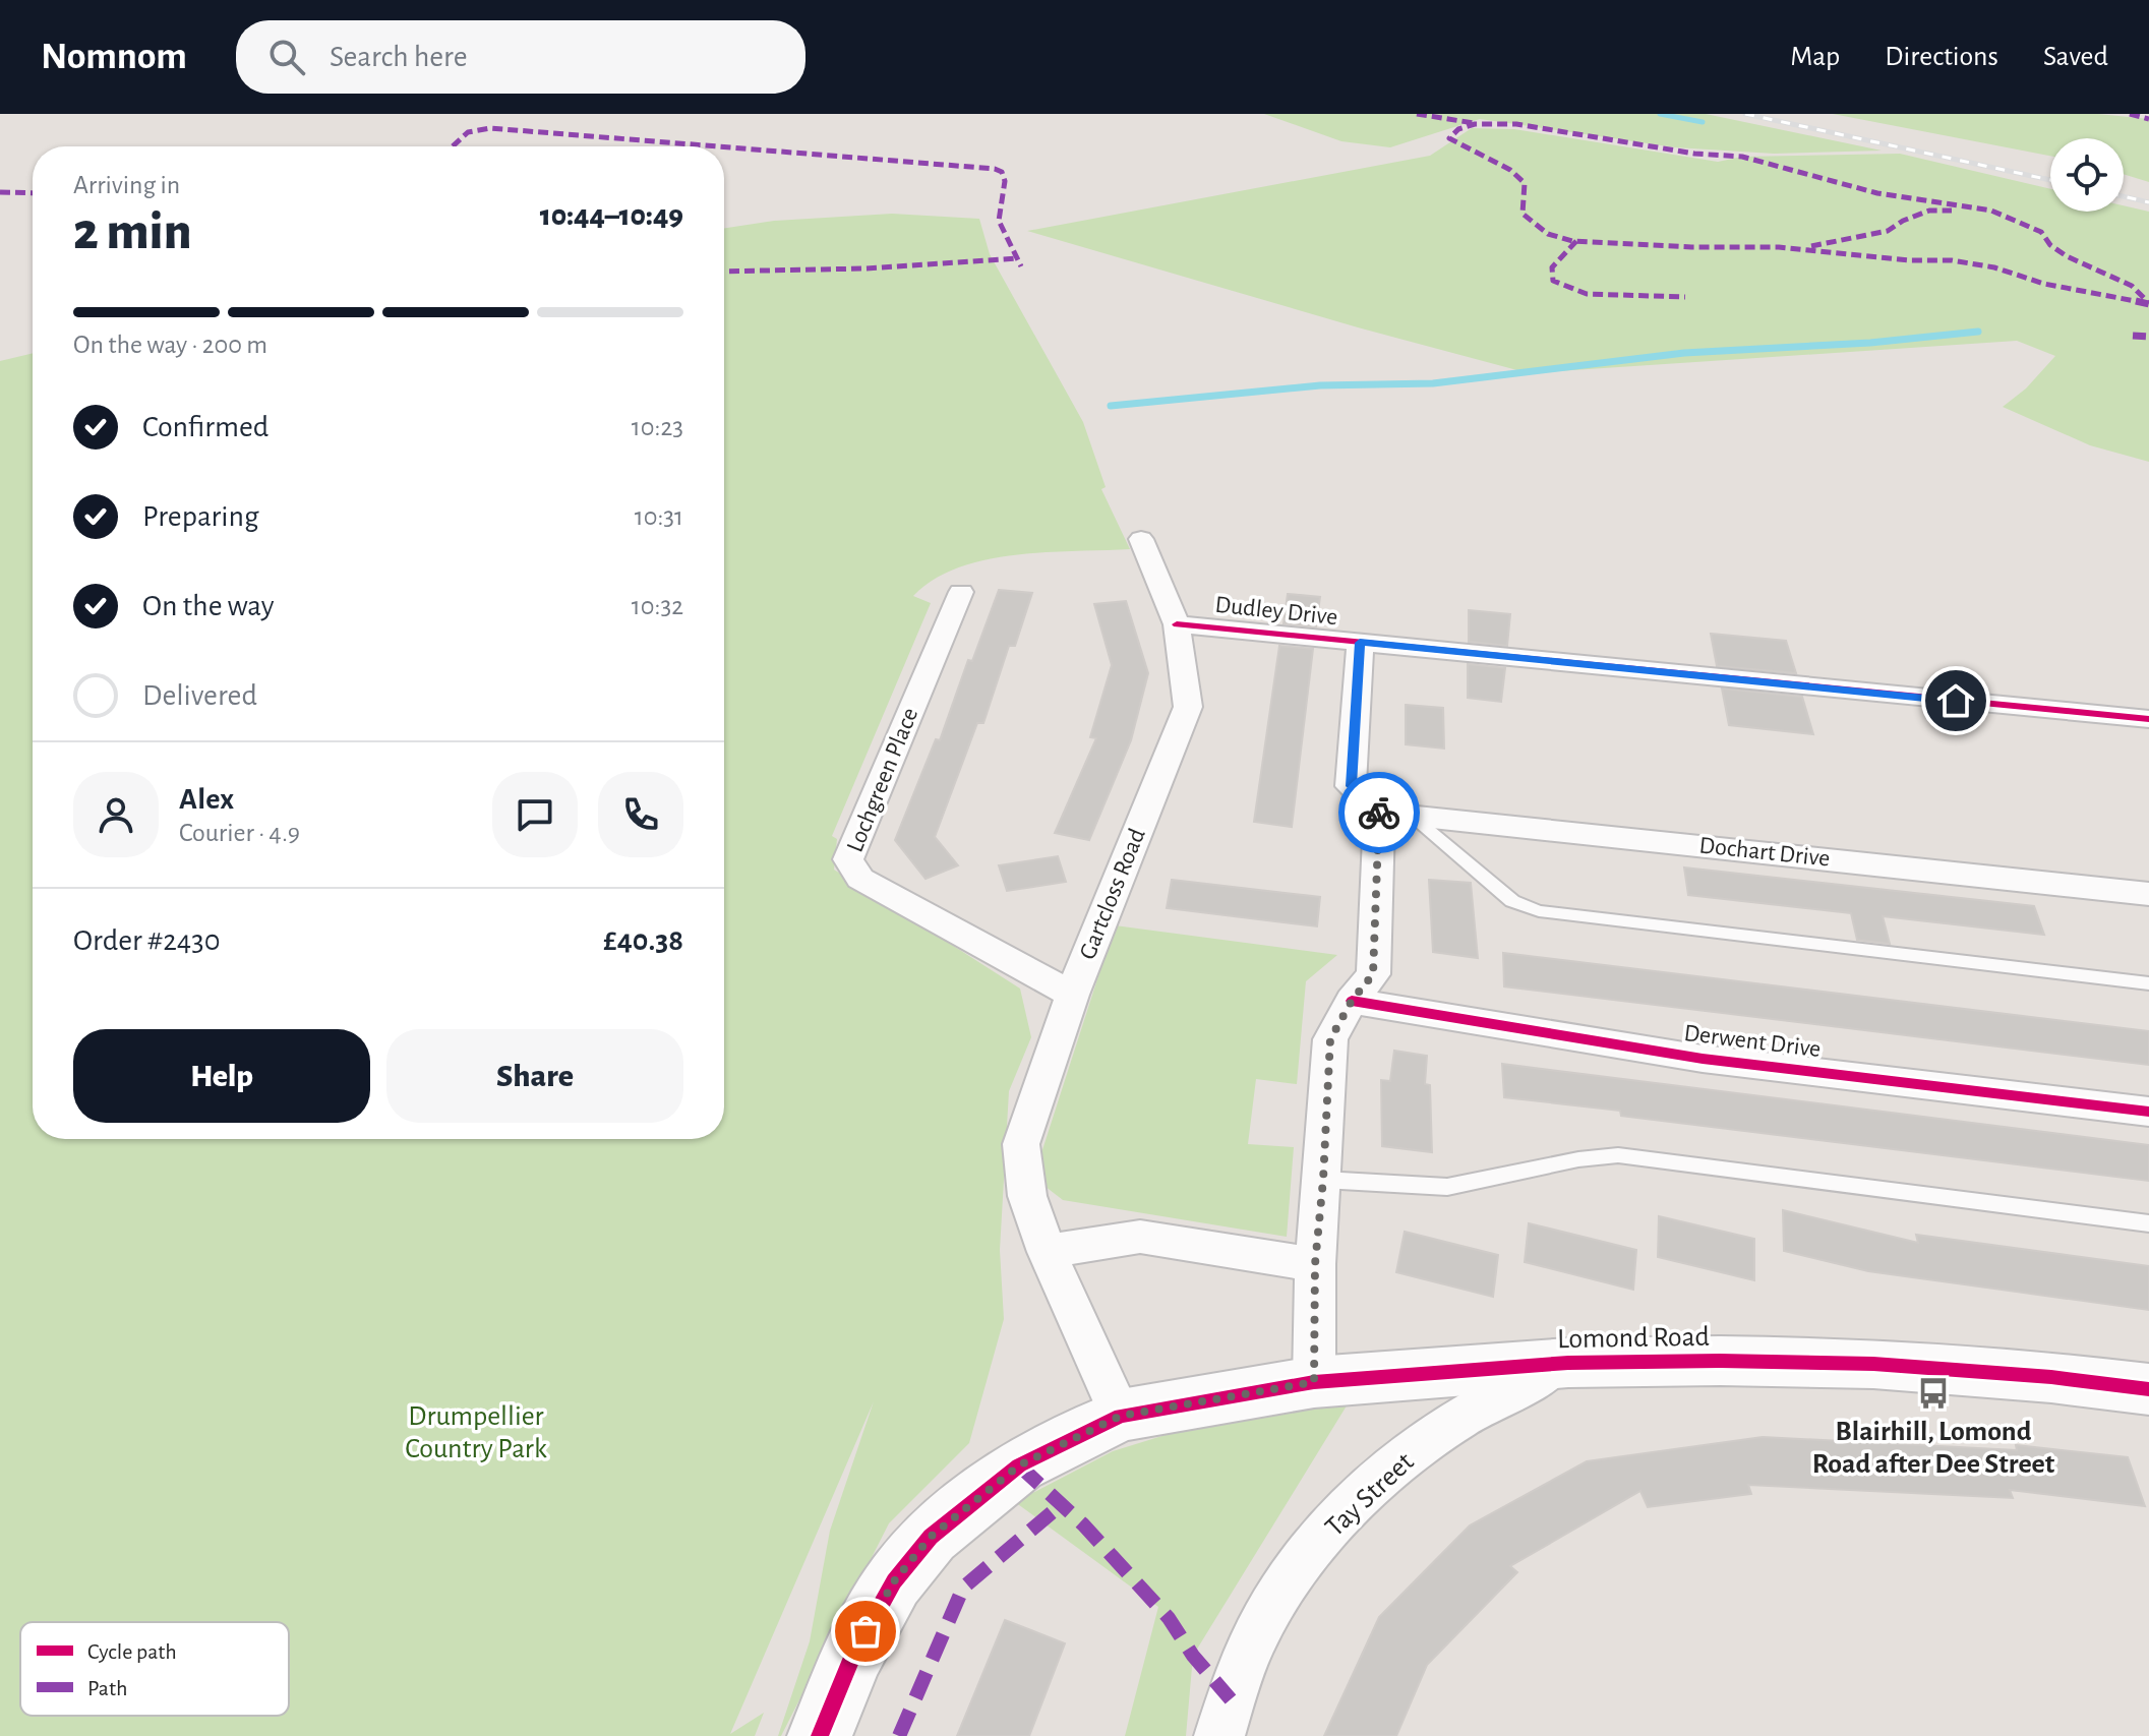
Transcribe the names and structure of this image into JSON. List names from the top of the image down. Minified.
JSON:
{"streets":{"street":["Dudley Drive","Lochgreen Place","Dochart Drive","Gartcloss Road","Derwent Drive","Lomond Road","Tay Street"]},"crossings":[["Dudley Drive","Gartcloss Road"],["Lochgreen Place","Gartcloss Road"],["Gartcloss Road","Lomond Road"],["Lomond Road","Tay Street"]],"parks":["Drumpellier Country Park"],"places":{"bus stop":["Blairhill, Lomond Road after Dee Street"]},"legend":["Cycle path","Path"],"page":{"header":"Nomnom","search":"Search here","nav":["Map","Directions","Saved"],"heading":["2 min","Arriving in","10:44–10:49"],"panel":["Alex","Courier · 4.9","Order #2430","£40.38"],"bar":"On the way · 200 m","list":[["Confirmed","10:23"],["Preparing","10:31"],["On the way","10:32"],"Delivered"],"buttons":["Help","Share"]}}
